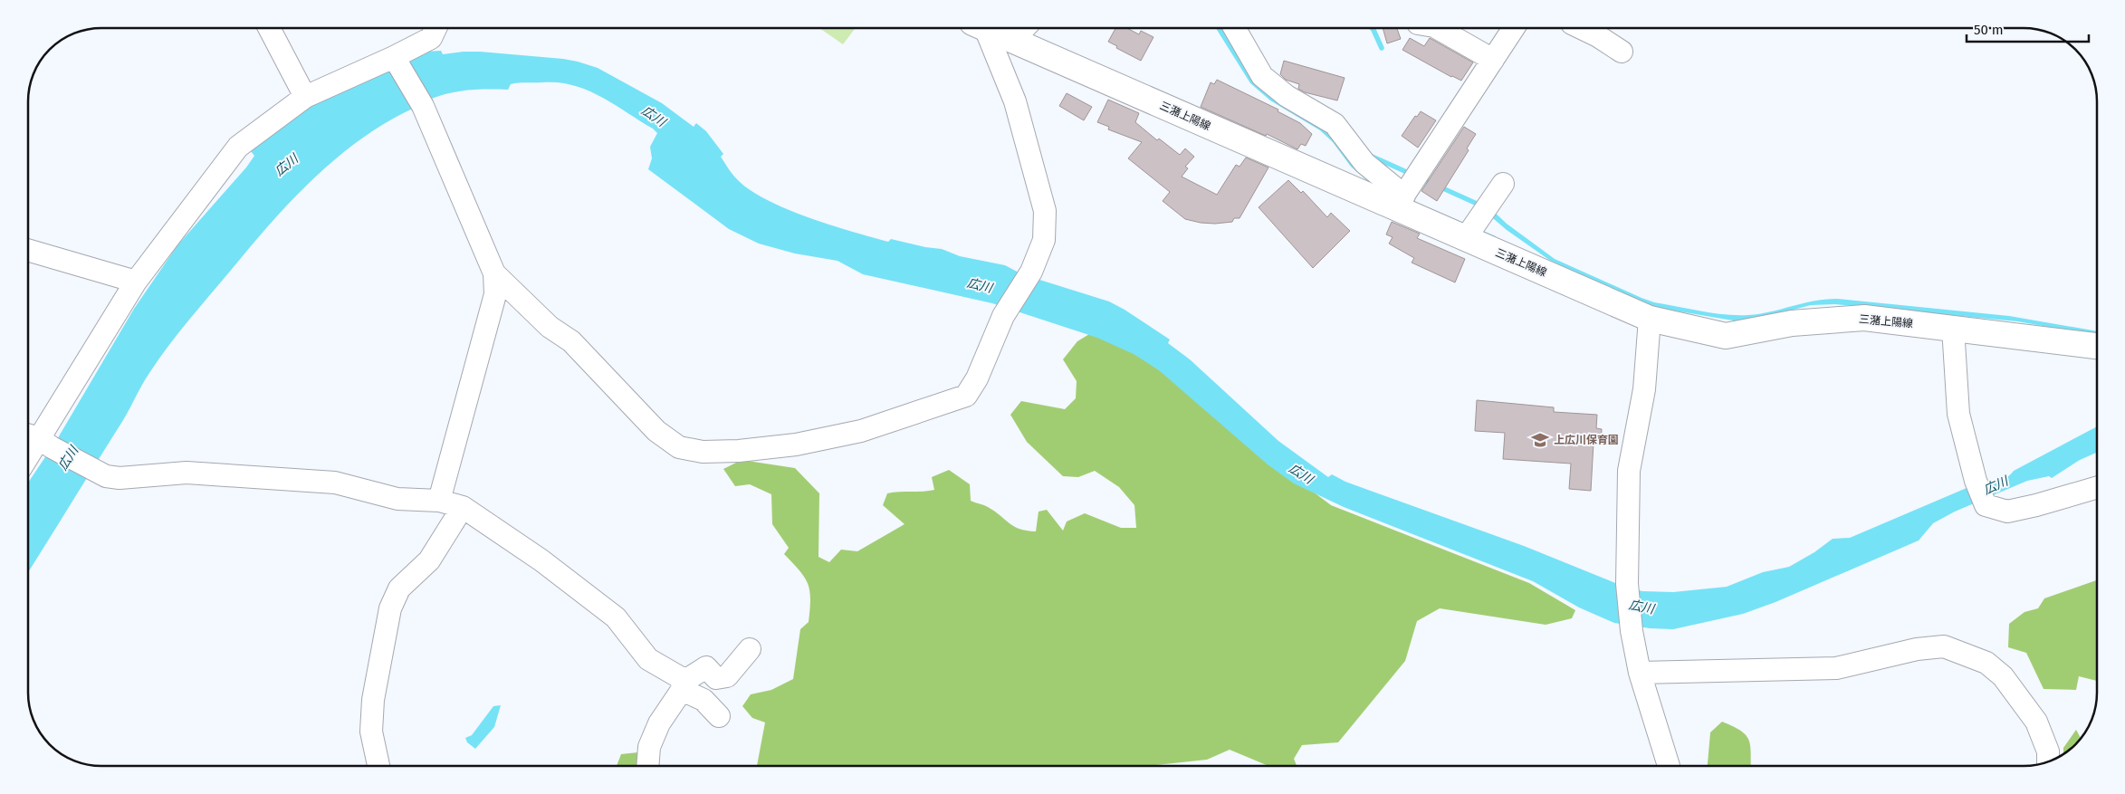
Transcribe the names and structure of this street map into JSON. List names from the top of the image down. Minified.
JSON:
{"streets":{"main road":["三潴上陽線"]},"water":["広川"],"places":{"school or university":["上広川保育園"]},"scale_bar":"50 m"}
